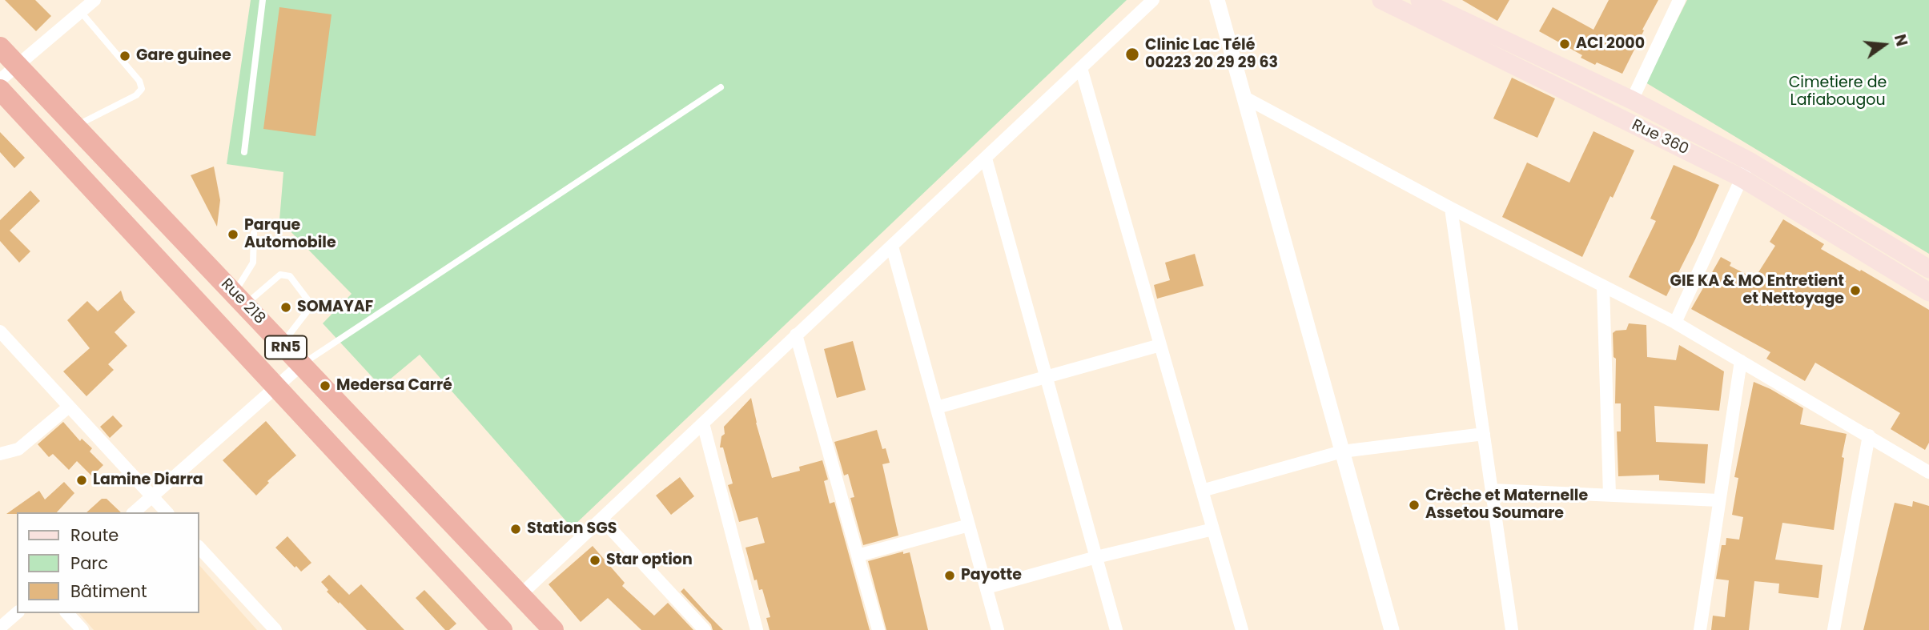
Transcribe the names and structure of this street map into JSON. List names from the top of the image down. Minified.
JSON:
{"streets":{"highway":["Rue 218","RN5"],"main road":["Rue 360"]},"parks":["Cimetiere de Lafiabougou"],"places":["ACI 2000","Clinic Lac Télé 00223 20 29 29 63","Gare guinee","Parque Automobile","GIE KA & MO Entretient et Nettoyage","SOMAYAF","Medersa Carré","Lamine Diarra","Crèche et Maternelle Assetou Soumare","Station SGS","Star option","Payotte"],"legend":["Route","Parc","Bâtiment"],"north":"right"}
